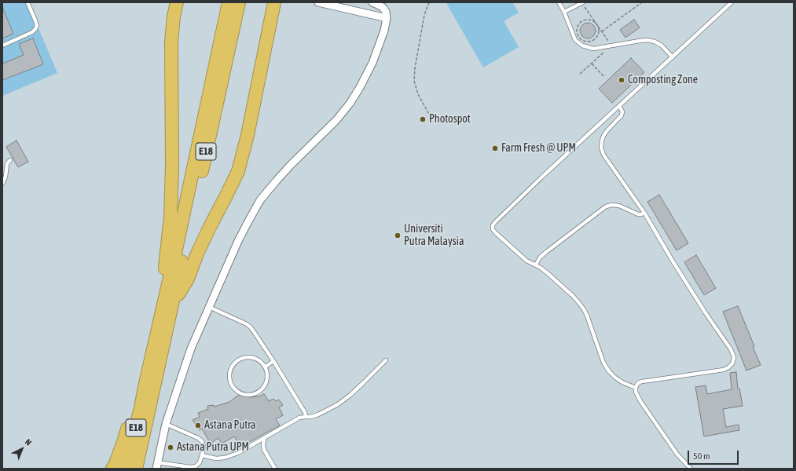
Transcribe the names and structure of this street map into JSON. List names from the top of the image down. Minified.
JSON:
{"streets":{"highway":["E18"]},"places":["Composting Zone","Photospot","Farm Fresh @ UPM","Universiti Putra Malaysia","Astana Putra","Astana Putra UPM"],"scale_bar":"50 m","north":"top right"}
